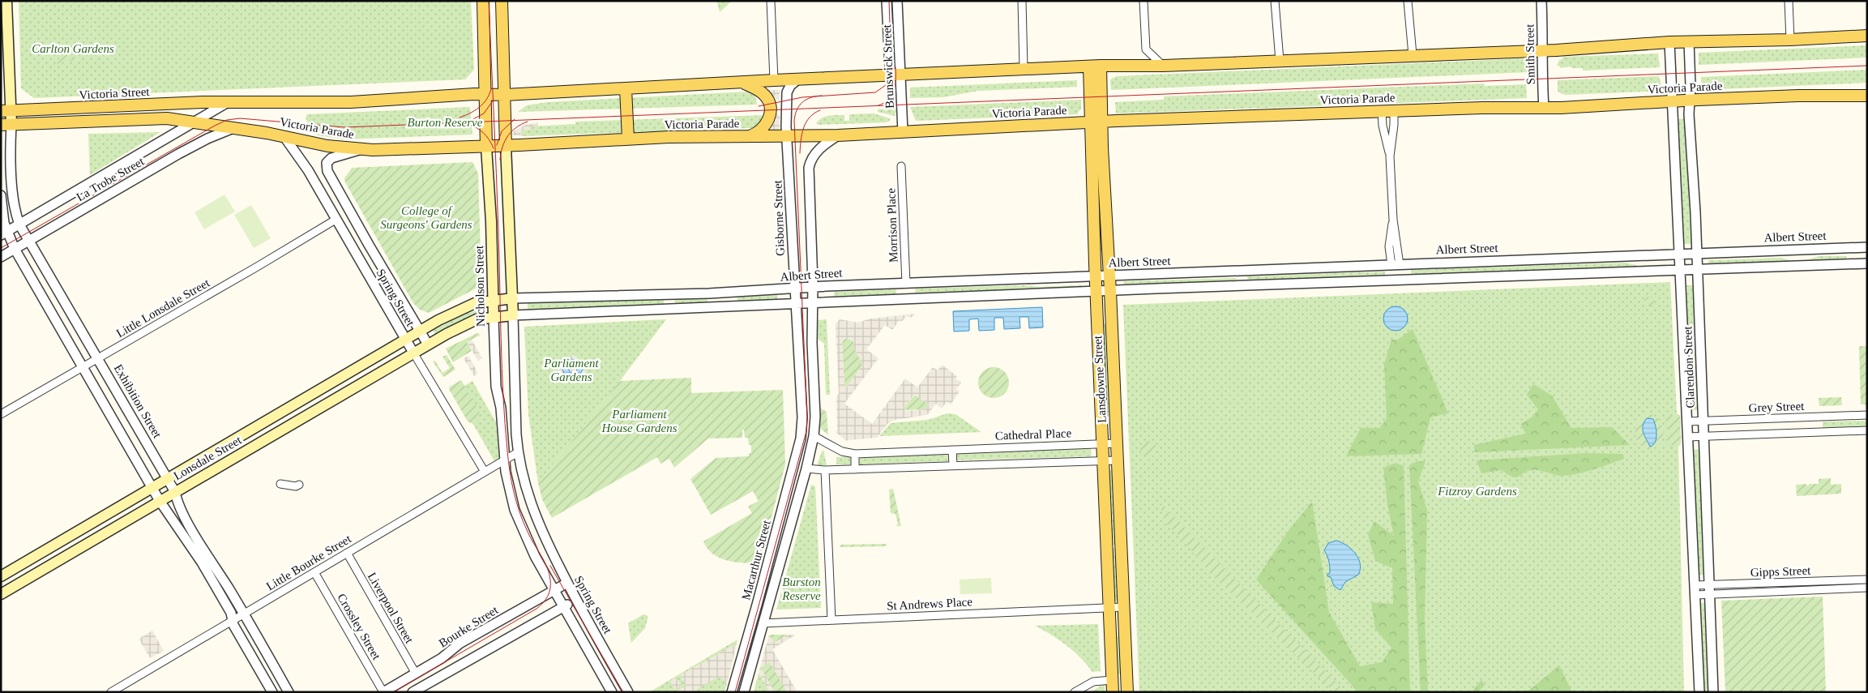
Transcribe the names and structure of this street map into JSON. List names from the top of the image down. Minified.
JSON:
{"streets":{"main road":["Victoria Parade","Victoria Street","Albert Street","Nicholson Street","Lansdowne Street","Exhibition Street","Lonsdale Street"],"street":["Smith Street","Brunswick Street","La Trobe Street","Gisborne Street","Morrison Place","Spring Street","Little Lonsdale Street","Clarendon Street","Grey Street","Cathedral Place","Macarthur Street","Little Bourke Street","Gipps Street","St Andrews Place","Liverpool Street","Crossley Street","Bourke Street"]},"crossings":[["Smith Street","Victoria Parade"],["Brunswick Street","Victoria Parade"],["Victoria Parade","Victoria Street"],["Victoria Parade","La Trobe Street"],["Victoria Parade","Gisborne Street"],["Victoria Parade","Nicholson Street"],["Victoria Parade","Spring Street"],["Victoria Parade","Clarendon Street"],["Victoria Parade","Lansdowne Street"],["Victoria Street","La Trobe Street"],["Victoria Street","Exhibition Street"],["La Trobe Street","Exhibition Street"],["Gisborne Street","Albert Street"],["Gisborne Street","Cathedral Place"],["Gisborne Street","Macarthur Street"],["Morrison Place","Albert Street"],["Albert Street","Nicholson Street"],["Albert Street","Spring Street"],["Albert Street","Clarendon Street"],["Albert Street","Lansdowne Street"],["Albert Street","Lonsdale Street"],["Nicholson Street","Little Bourke Street"],["Nicholson Street","Bourke Street"],["Spring Street","Little Lonsdale Street"],["Spring Street","Lonsdale Street"],["Spring Street","Little Bourke Street"],["Spring Street","Bourke Street"],["Little Lonsdale Street","Exhibition Street"],["Clarendon Street","Grey Street"],["Clarendon Street","Gipps Street"],["Lansdowne Street","Cathedral Place"],["Lansdowne Street","St Andrews Place"],["Exhibition Street","Lonsdale Street"],["Exhibition Street","Little Bourke Street"],["Cathedral Place","Macarthur Street"],["Macarthur Street","St Andrews Place"],["Little Bourke Street","Liverpool Street"],["Little Bourke Street","Crossley Street"],["Liverpool Street","Bourke Street"],["Crossley Street","Bourke Street"]],"parks":["Carlton Gardens","Burton Reserve","College of Surgeons' Gardens","Parliament Gardens","Parliament House Gardens","Fitzroy Gardens","Burston Reserve"]}
